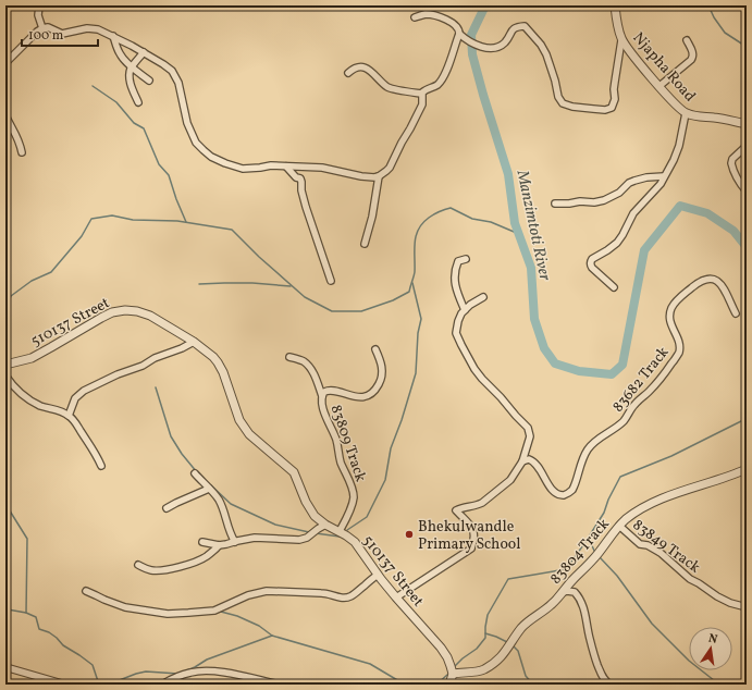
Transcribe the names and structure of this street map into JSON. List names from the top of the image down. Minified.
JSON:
{"streets":{"street":["Njapha Road","510137 Street","83682 Track","83809 Track","83849 Track","83804 Track"]},"crossings":[["510137 Street","83809 Track"],["510137 Street","83804 Track"],["83849 Track","83804 Track"]],"water":["Manzimtoti River"],"places":["Bhekulwandle Primary School"],"scale_bar":"100 m","north":"top"}
